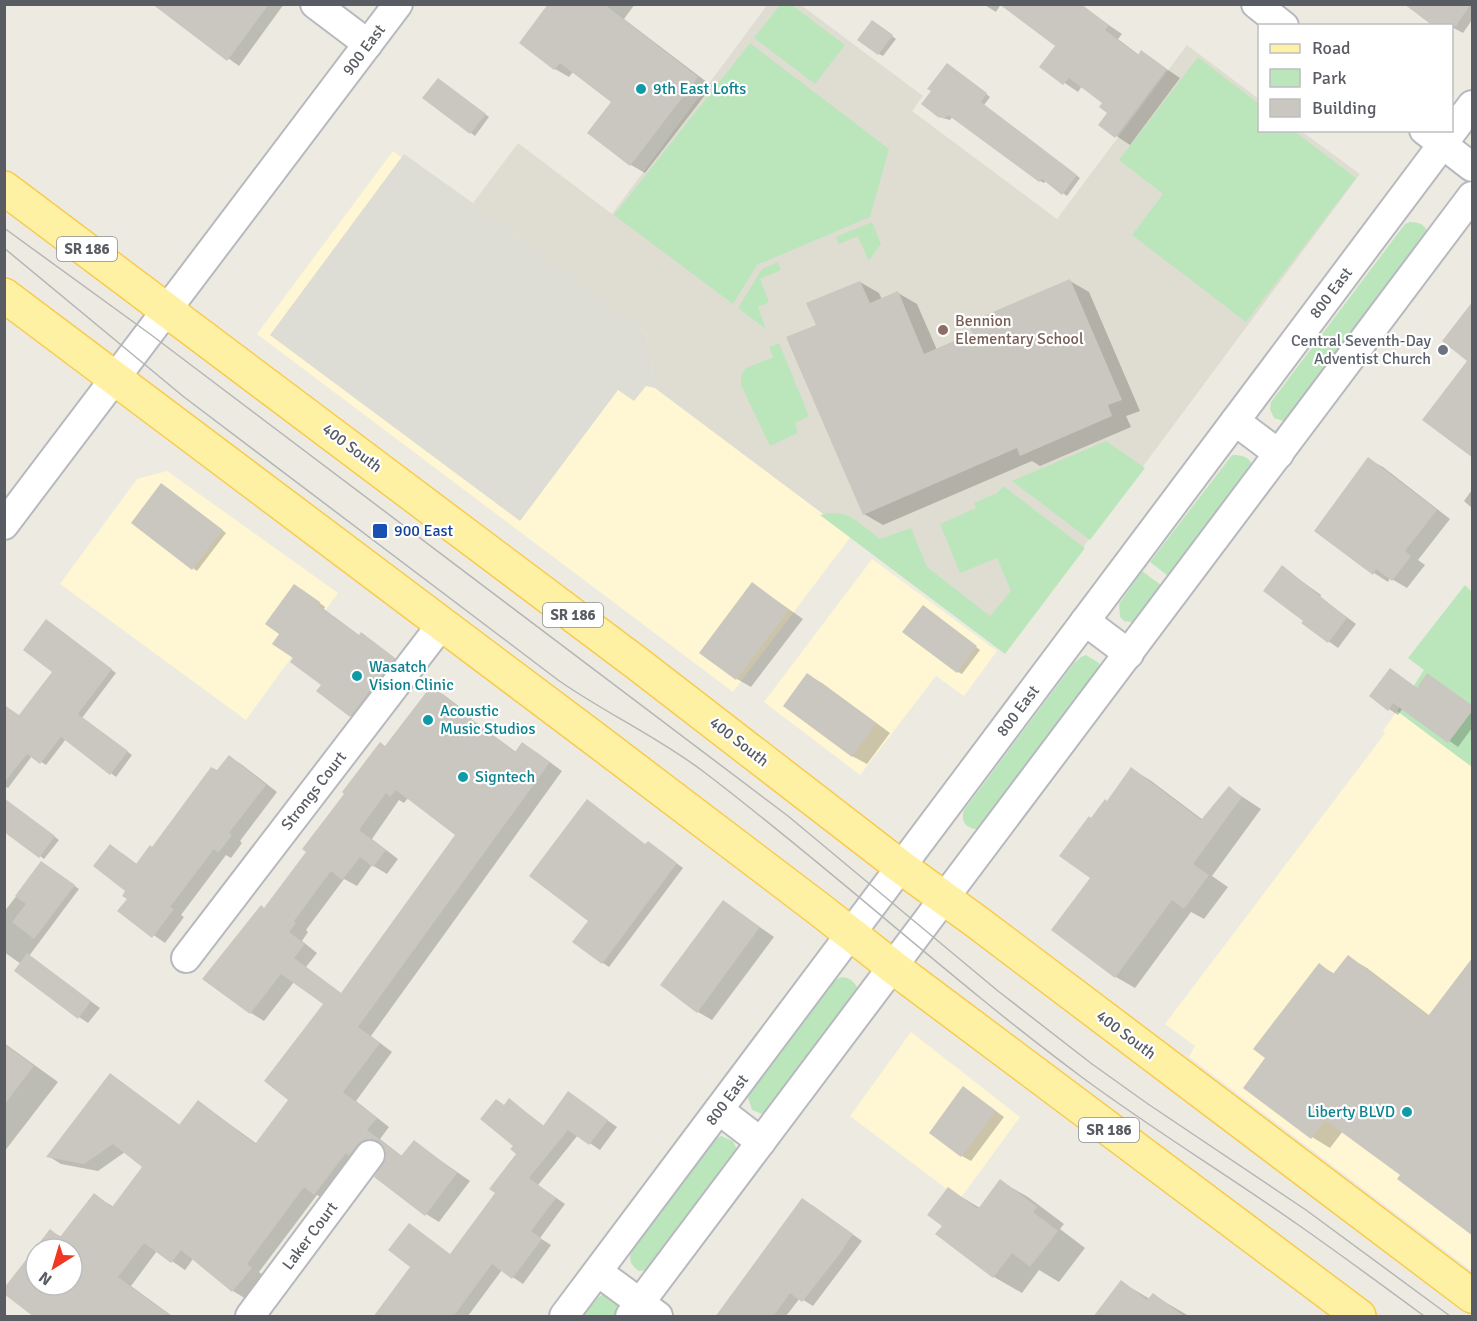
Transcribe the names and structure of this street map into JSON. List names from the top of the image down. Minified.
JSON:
{"streets":{"main road":["SR 186","400 South"],"street":["900 East","800 East","Strongs Court","Laker Court"]},"crossings":[["900 East","SR 186"],["900 East","400 South"],["SR 186","800 East"],["SR 186","Strongs Court"],["800 East","400 South"]],"places":{"other":["9th East Lofts","Bennion Elementary School","Central Seventh-Day Adventist Church","Wasatch Vision Clinic","Acoustic Music Studios","Signtech","Liberty BLVD"],"transit":["900 East"]},"legend":["Road","Park","Building"],"north":"bottom left"}
